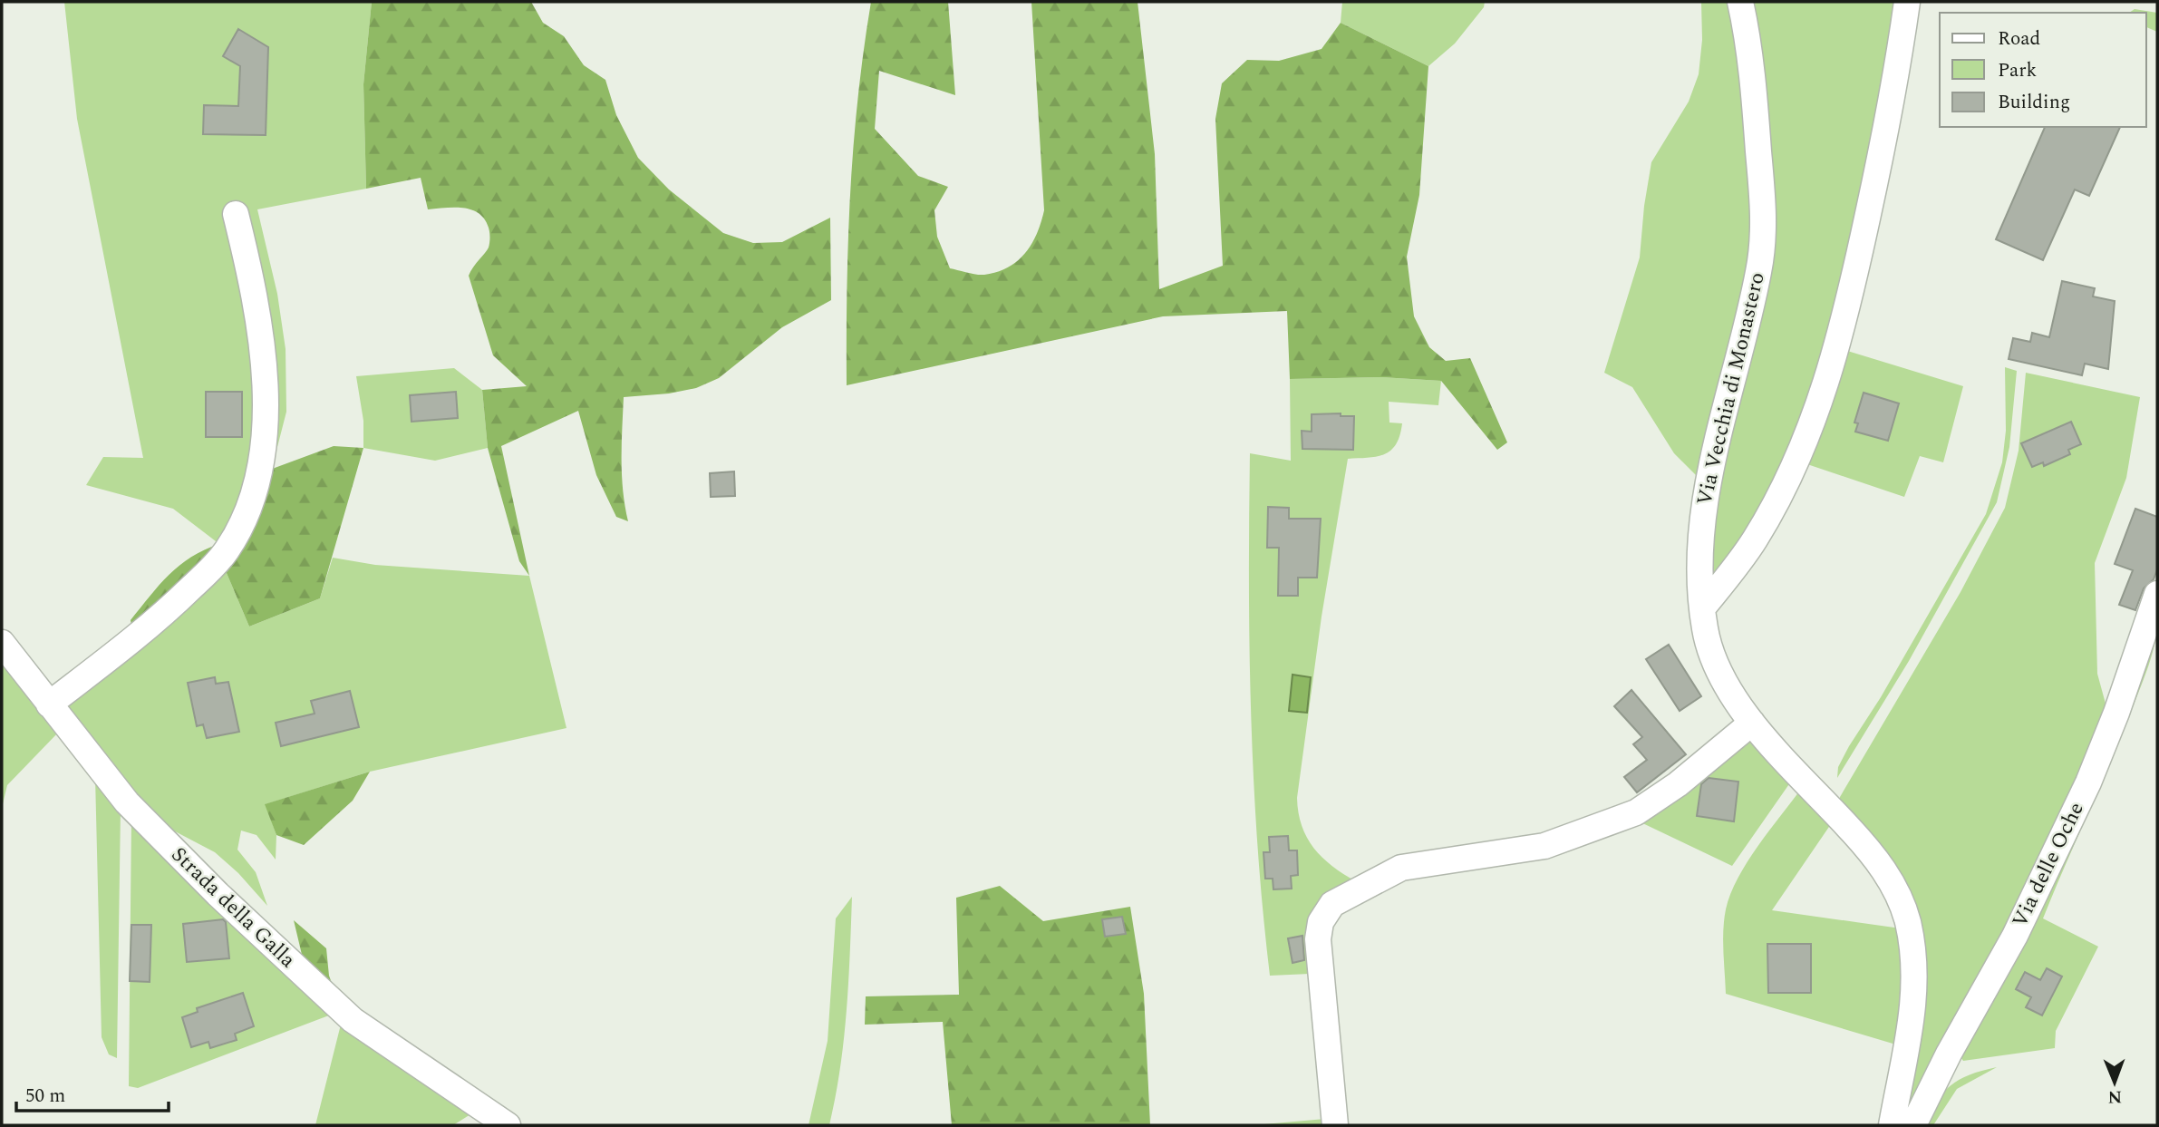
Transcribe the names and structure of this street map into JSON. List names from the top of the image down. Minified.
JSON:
{"streets":{"street":["Via Vecchia di Monastero","Via delle Oche","Strada della Galla"]},"legend":["Road","Park","Building"],"scale_bar":"50 m","north":"bottom"}
